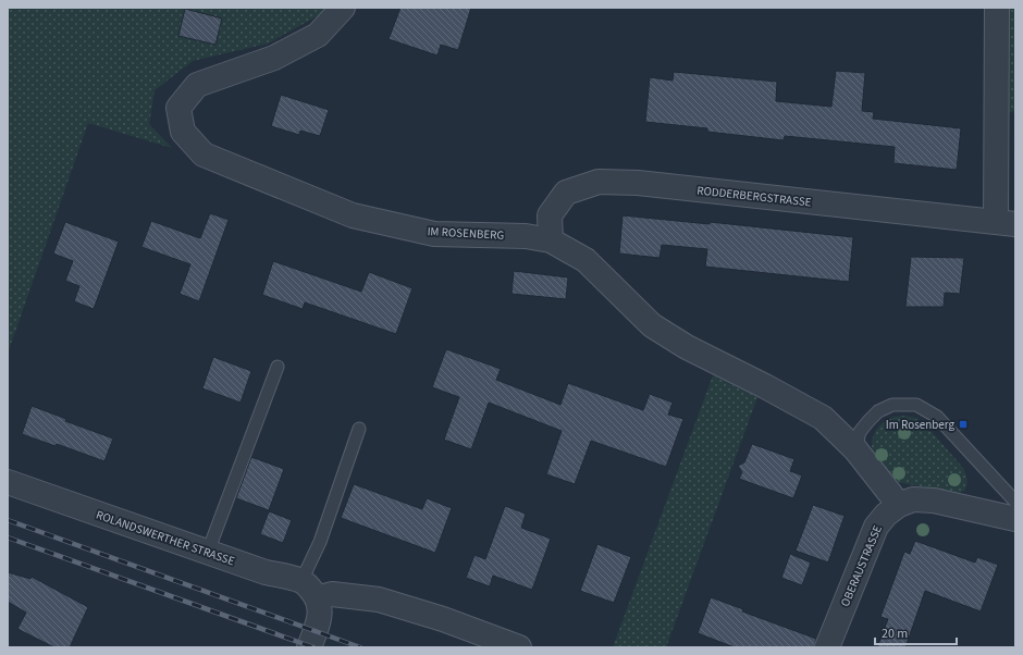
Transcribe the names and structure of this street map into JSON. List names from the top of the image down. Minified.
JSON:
{"streets":{"street":["RODDERBERGSTRASSE","IM ROSENBERG","ROLANDSWERTHER STRASSE","OBERAUSTRASSE"]},"crossings":[["RODDERBERGSTRASSE","IM ROSENBERG"],["IM ROSENBERG","OBERAUSTRASSE"]],"places":{"transit":["Im Rosenberg"]},"scale_bar":"20 m"}
